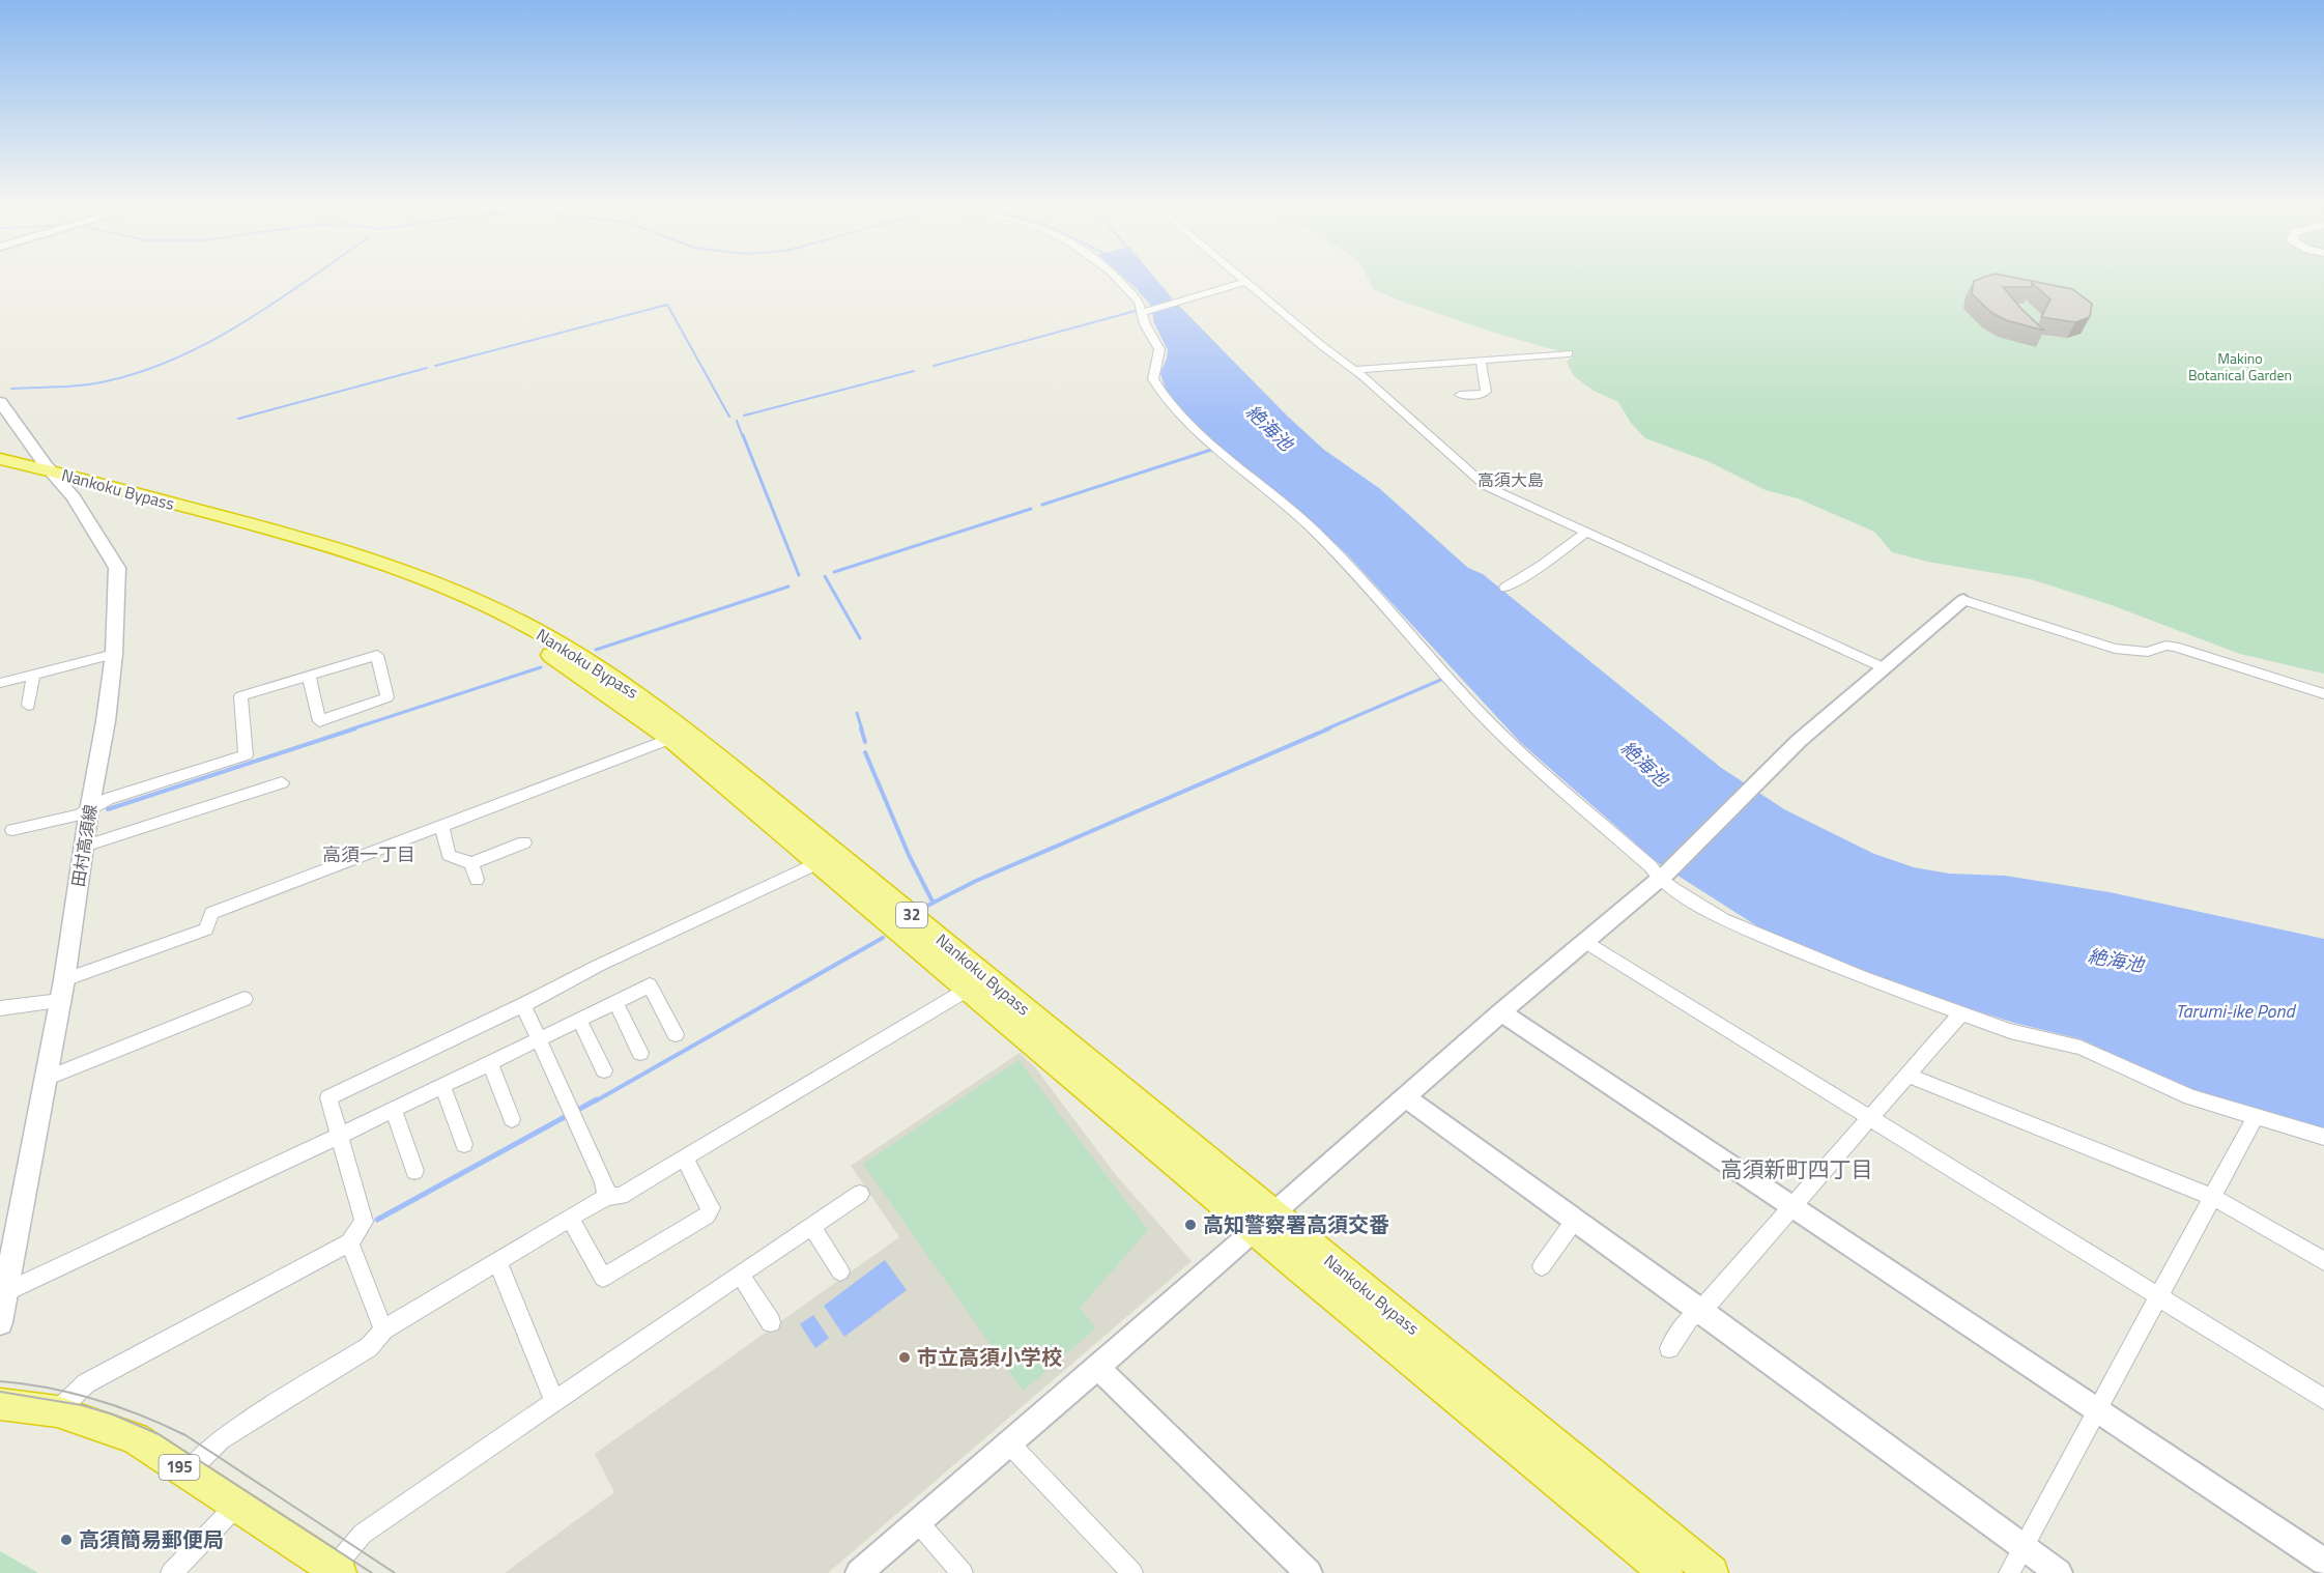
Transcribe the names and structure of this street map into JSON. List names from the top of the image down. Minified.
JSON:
{"streets":{"highway":["Nankoku Bypass","32","195"],"main road":["田村高須線"]},"crossings":[["Nankoku Bypass","田村高須線"]],"districts":["高須大島","高須一丁目","高須新町四丁目"],"water":["絶海池","Tarumi-ike Pond"],"parks":["Makino Botanical Garden"],"places":["高知警察署高須交番","市立高須小学校","高須簡易郵便局"]}
